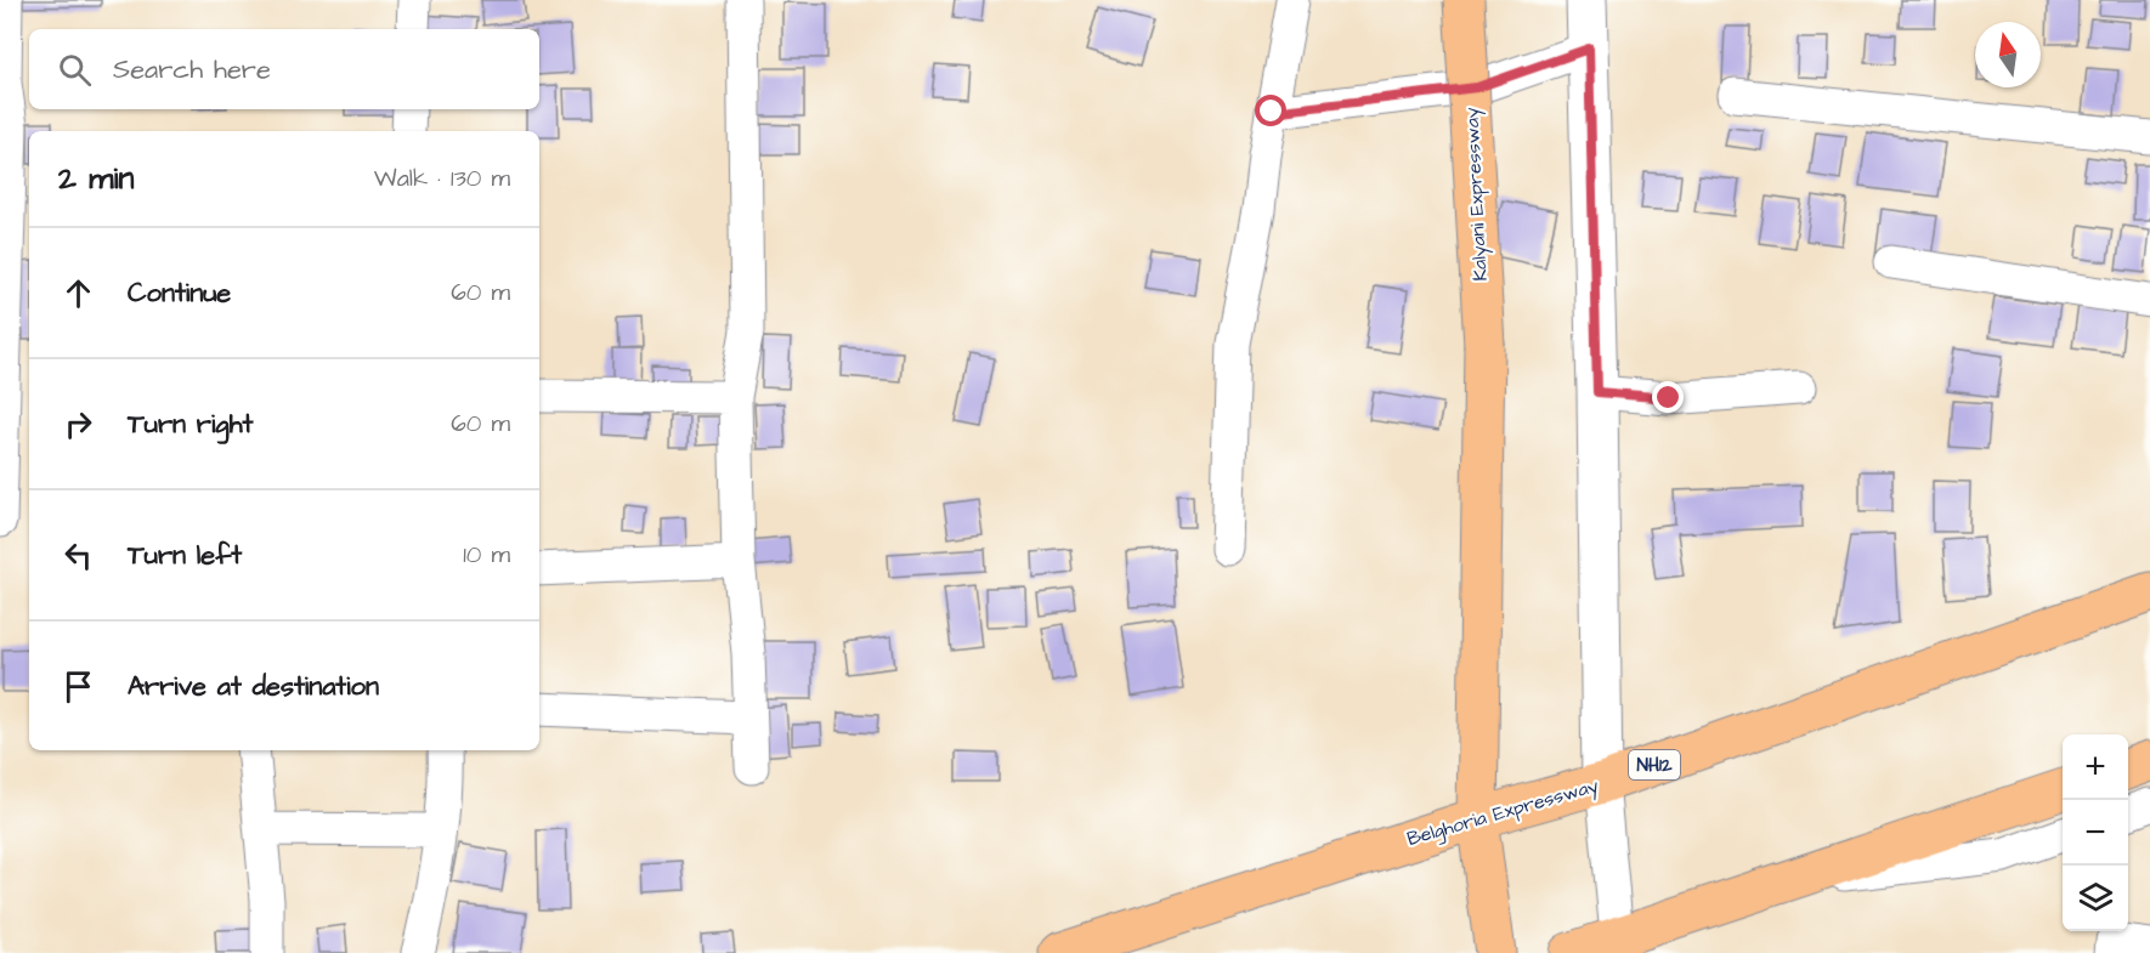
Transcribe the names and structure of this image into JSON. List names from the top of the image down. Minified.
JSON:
{"streets":{"highway":["Kalyani Expressway","NH12","Belghoria Expressway"]},"crossings":[["Kalyani Expressway","Belghoria Expressway"]],"north":"top","page":{"search":"Search here","heading":["2 min","Walk · 130 m"],"list":[["Continue","60 m"],["Turn right","60 m"],["Turn left","10 m"],"Arrive at destination"],"map_buttons":["+","−"]}}
